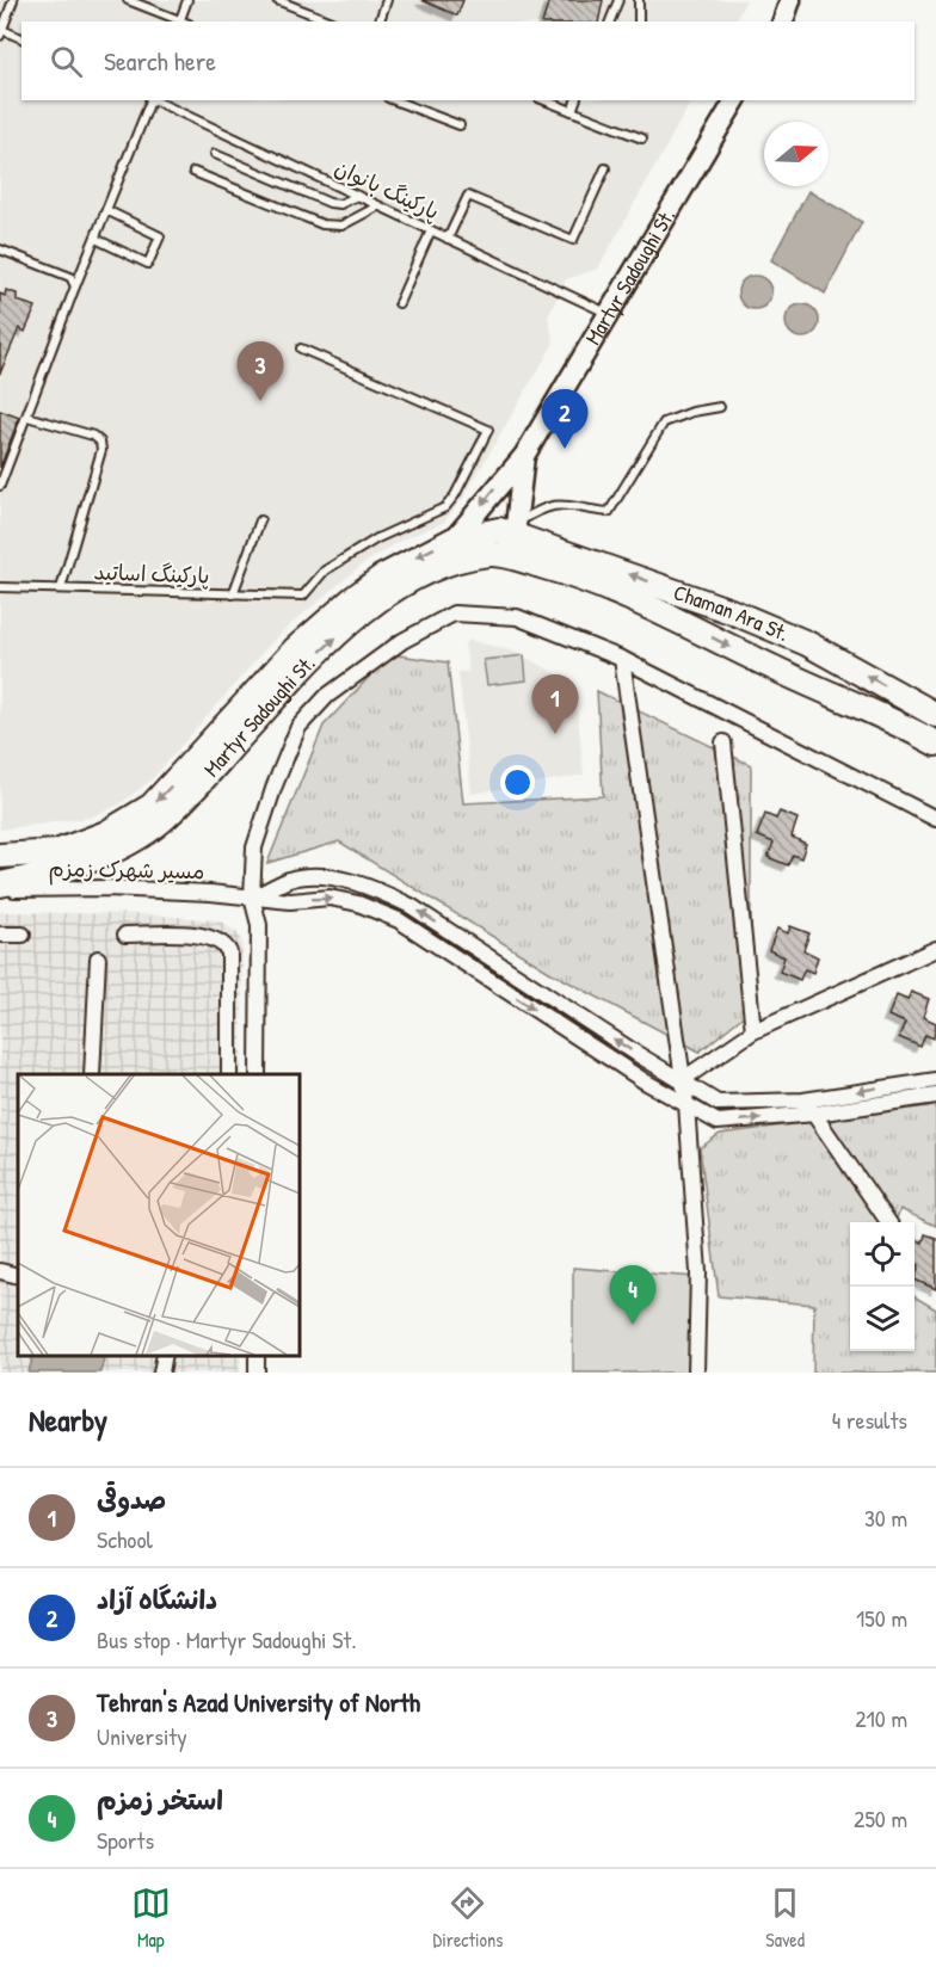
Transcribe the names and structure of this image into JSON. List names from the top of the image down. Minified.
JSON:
{"streets":{"main road":["Martyr Sadoughi St.","Chaman Ara St."],"street":["مسیر شهرک زمزم"],"lane":["پارکینگ بانوان","پارکینگ اساتید"]},"crossings":[["پارکینگ بانوان","Martyr Sadoughi St."],["Martyr Sadoughi St.","Chaman Ara St."],["Martyr Sadoughi St.","مسیر شهرک زمزم"]],"north":"right","page":{"search":"Search here","pins":["3","2","1","4"],"heading":["Nearby","4 results"],"list":[{"mark":"1","name":"صدوقی","note":"School","value":"30 m"},{"mark":"2","name":"دانشگاه آزاد","note":"Bus stop · Martyr Sadoughi St.","value":"150 m"},{"mark":"3","name":"Tehran's Azad University of North","note":"University","value":"210 m"},{"mark":"4","name":"استخر زمزم","note":"Sports","value":"250 m"}],"nav":["Map","Directions","Saved"]}}
